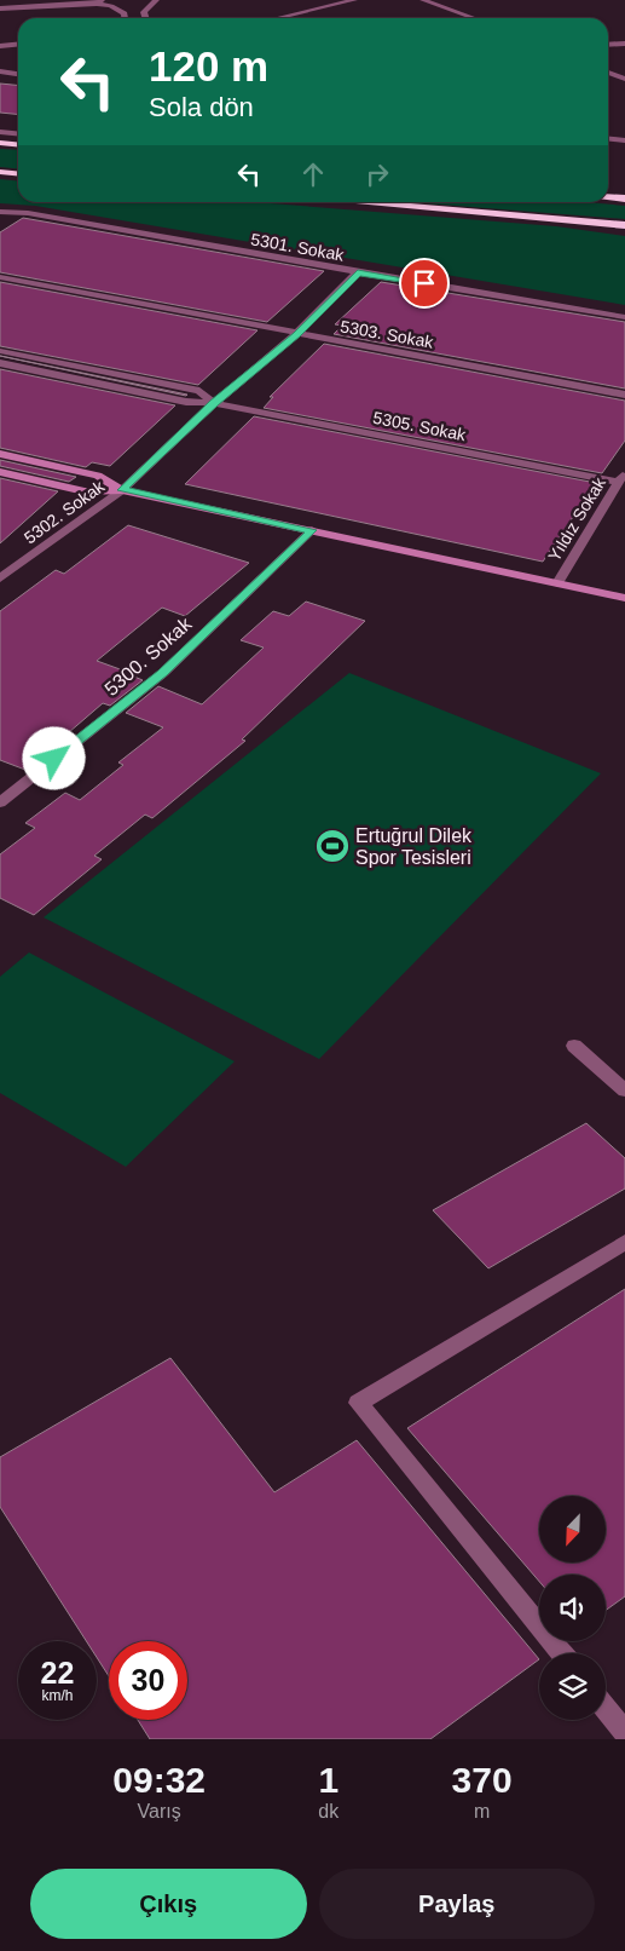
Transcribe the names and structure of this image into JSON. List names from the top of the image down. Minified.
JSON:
{"streets":{"street":["5301. Sokak","5303. Sokak","5305. Sokak","5302. Sokak","Yıldız Sokak","5300. Sokak"]},"crossings":[["5301. Sokak","5302. Sokak"],["5303. Sokak","5302. Sokak"],["5305. Sokak","5302. Sokak"],["5305. Sokak","Yıldız Sokak"]],"places":{"sports":["Ertuğrul Dilek Spor Tesisleri"]},"north":"bottom left","page":{"turn":["120 m","Sola dön"],"speed":"22 km/h","limit":"30","eta":["09:32","Varış","1","dk","370","m"],"buttons":["Çıkış","Paylaş"]}}
